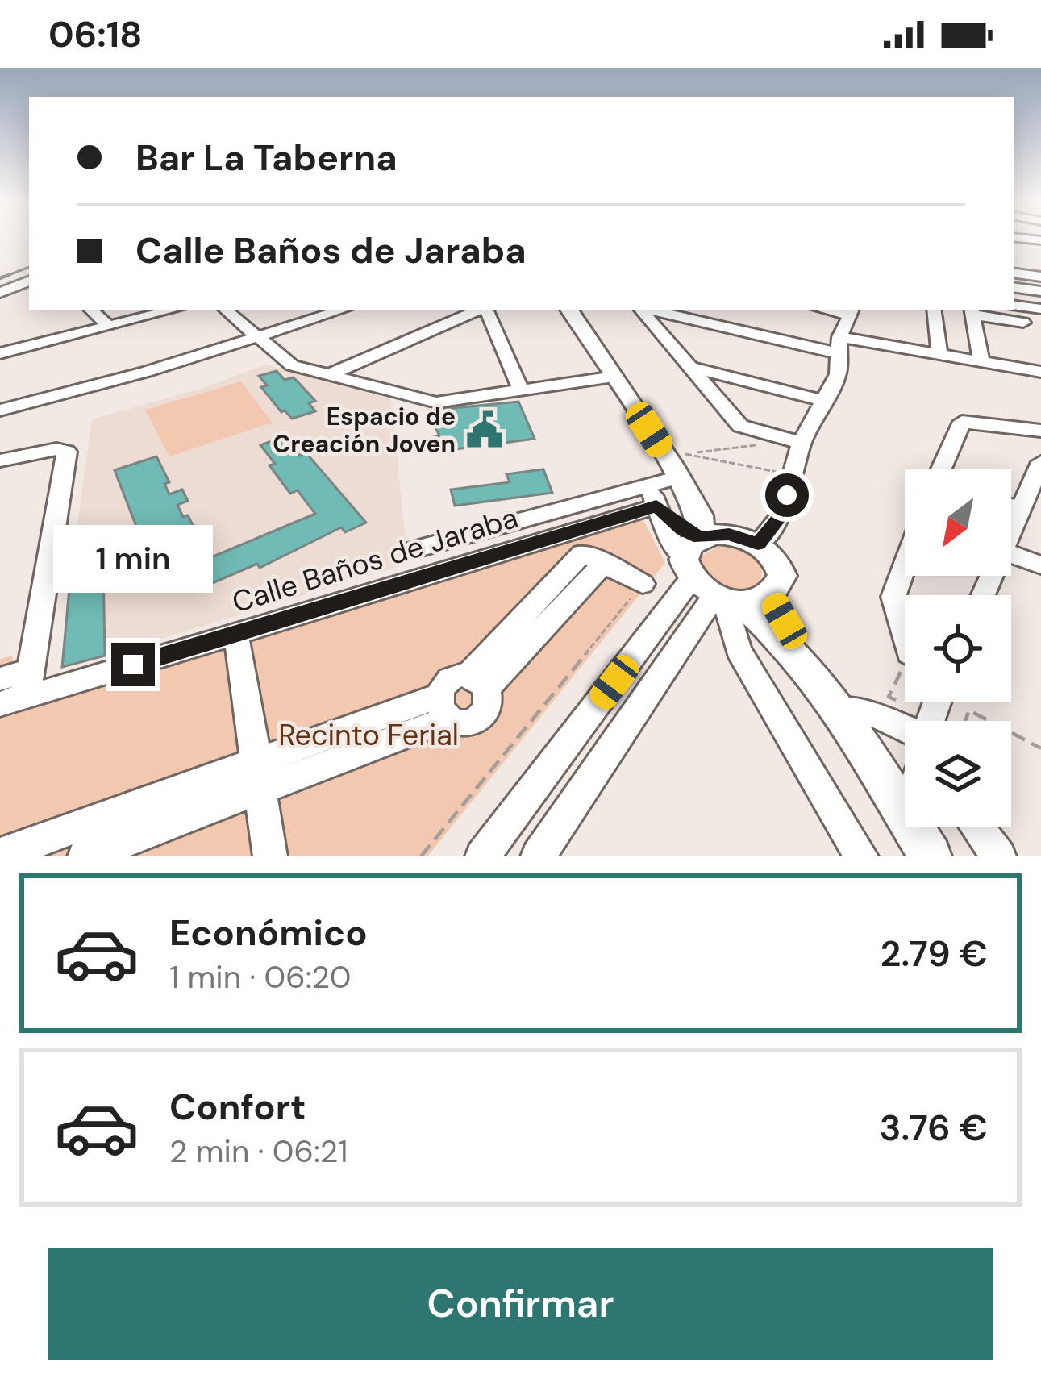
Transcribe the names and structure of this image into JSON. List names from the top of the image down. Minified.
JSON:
{"streets":{"street":["Calle Baños de Jaraba"]},"parks":["Recinto Ferial"],"places":{"public building":["Espacio de Creación Joven"]},"north":"bottom left","page":{"status":"06:18","banner":["Bar La Taberna","Calle Baños de Jaraba"],"bubble":"1 min","list":[{"name":"Económico","note":"1 min · 06:20","value":"2.79 €"},{"name":"Confort","note":"2 min · 06:21","value":"3.76 €"}],"buttons":"Confirmar"}}
